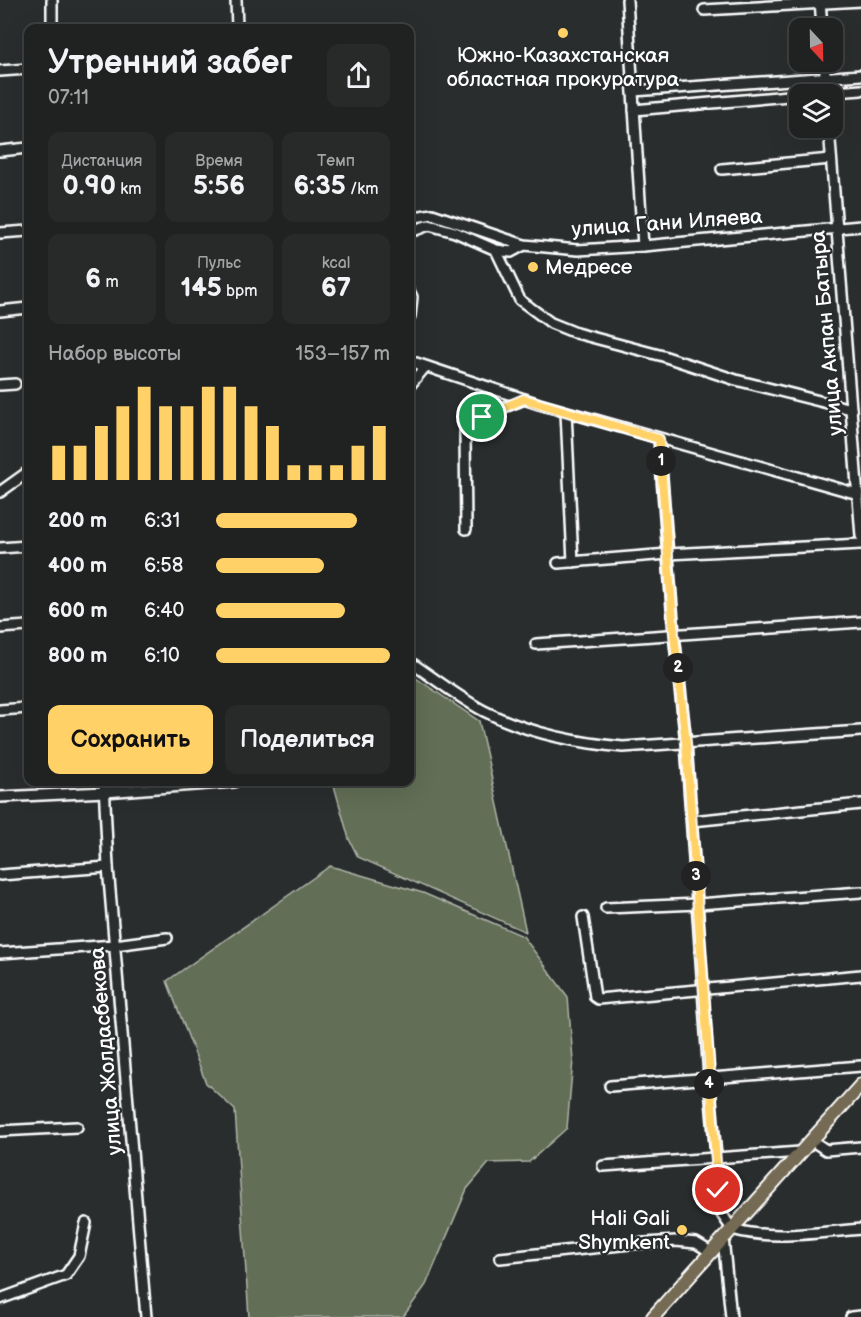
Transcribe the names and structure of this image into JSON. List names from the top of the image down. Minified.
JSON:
{"streets":{"street":["улица Гани Иляева","улица Акпан Батыра","улица Жолдасбекова"]},"crossings":[["улица Гани Иляева","улица Акпан Батыра"]],"places":["Южно-Казахстанская областная прокуратура","Медресе","Hali Gali Shymkent"],"north":"bottom","page":{"heading":["Утренний забег","07:11"],"stats":[["Дистанция","0.90 km"],["Время","5:56"],["Темп","6:35 /km"],["6 m"],["Пульс","145 bpm"],["kcal","67"]],"chart":["Набор высоты","153–157 m"],"pins":["1","2","3","4"],"list":[{"name":"200 m","note":"6:31"},{"name":"400 m","note":"6:58"},{"name":"600 m","note":"6:40"},{"name":"800 m","note":"6:10"}],"buttons":["Сохранить","Поделиться"]}}
